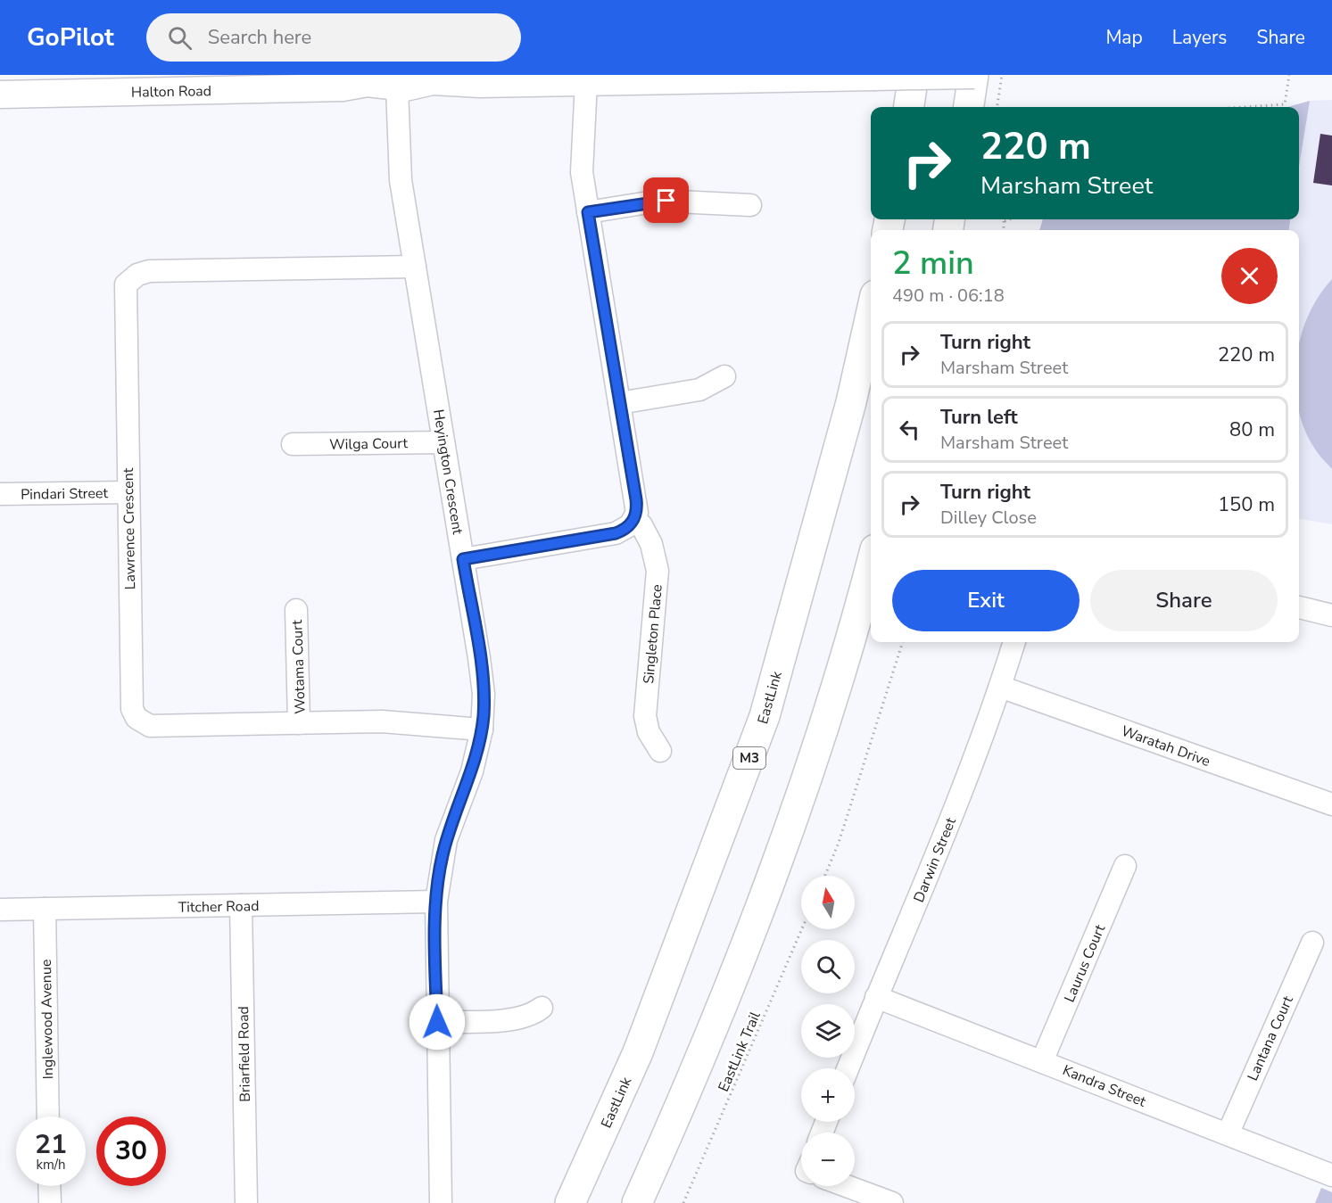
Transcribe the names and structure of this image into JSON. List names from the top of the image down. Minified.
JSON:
{"streets":{"highway":["EastLink","M3"],"main road":["Halton Road"],"street":["Wilga Court","Heyington Crescent","Pindari Street","Lawrence Crescent","Singleton Place","Wotama Court","Waratah Drive","Darwin Street","Titcher Road","Laurus Court","Inglewood Avenue","Lantana Court","Briarfield Road","Kandra Street"],"path":["EastLink Trail"]},"crossings":[["Halton Road","Heyington Crescent"],["Wilga Court","Heyington Crescent"],["Heyington Crescent","Lawrence Crescent"],["Heyington Crescent","Titcher Road"],["Pindari Street","Lawrence Crescent"],["Lawrence Crescent","Wotama Court"],["Waratah Drive","Darwin Street"],["Darwin Street","Kandra Street"],["Titcher Road","Inglewood Avenue"],["Titcher Road","Briarfield Road"],["Laurus Court","Kandra Street"],["Lantana Court","Kandra Street"]],"north":"top","page":{"header":"GoPilot","search":"Search here","nav":["Map","Layers","Share"],"turn":["220 m","Marsham Street"],"heading":["2 min","490 m · 06:18"],"list":[{"name":"Turn right","note":"Marsham Street","value":"220 m"},{"name":"Turn left","note":"Marsham Street","value":"80 m"},{"name":"Turn right","note":"Dilley Close","value":"150 m"}],"buttons":["Exit","Share"],"map_buttons":["+","−"],"speed":"21 km/h","limit":"30"}}
